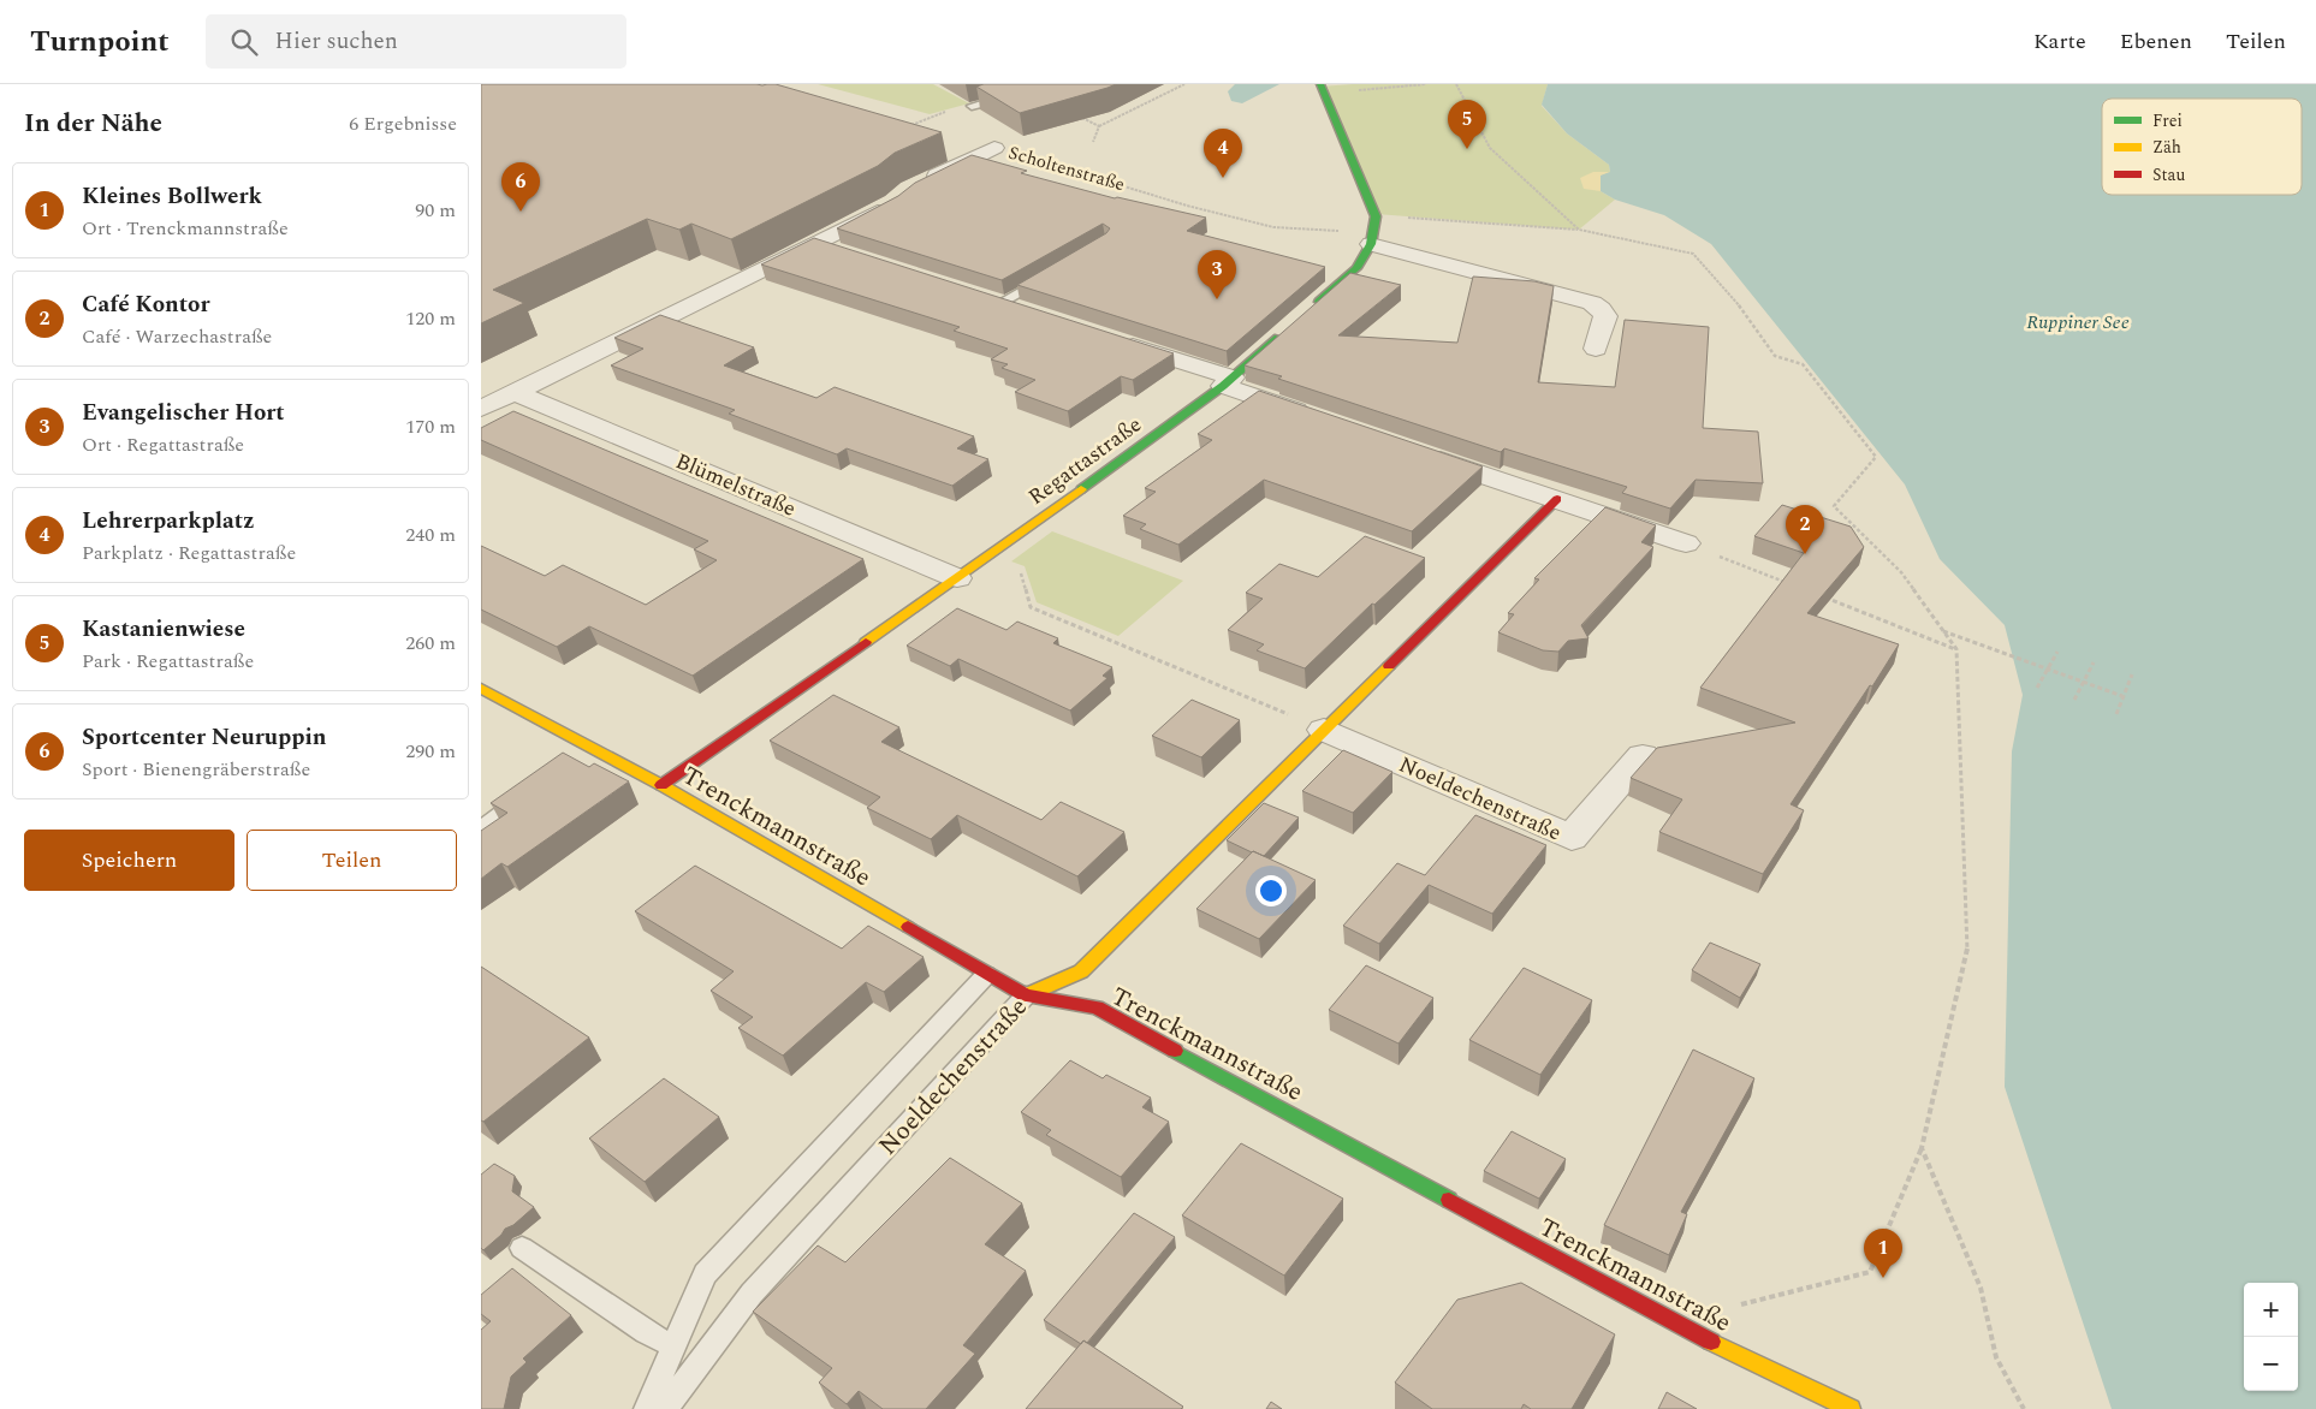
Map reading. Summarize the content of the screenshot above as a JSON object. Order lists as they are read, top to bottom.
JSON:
{
  "streets": {
    "street": [
      "Regattastraße",
      "Blümelstraße",
      "Noeldechenstraße",
      "Trenckmannstraße"
    ],
    "path": ["Scholtenstraße"]
  },
  "crossings": [
    ["Regattastraße", "Blümelstraße"],
    ["Regattastraße", "Trenckmannstraße"],
    ["Noeldechenstraße", "Trenckmannstraße"]
  ],
  "water": ["Ruppiner See"],
  "legend": ["Frei", "Zäh", "Stau"],
  "page": {
    "header": "Turnpoint",
    "search": "Hier suchen",
    "nav": ["Karte", "Ebenen", "Teilen"],
    "heading": ["In der Nähe", "6 Ergebnisse"],
    "pins": [
      "5",
      "4",
      "6",
      "3",
      "2",
      "1"
    ],
    "list": [
      {
        "mark": "1",
        "name": "Kleines Bollwerk",
        "note": "Ort · Trenckmannstraße",
        "value": "90 m"
      },
      {
        "mark": "2",
        "name": "Café Kontor",
        "note": "Café · Warzechastraße",
        "value": "120 m"
      },
      {
        "mark": "3",
        "name": "Evangelischer Hort",
        "note": "Ort · Regattastraße",
        "value": "170 m"
      },
      {
        "mark": "4",
        "name": "Lehrerparkplatz",
        "note": "Parkplatz · Regattastraße",
        "value": "240 m"
      },
      {
        "mark": "5",
        "name": "Kastanienwiese",
        "note": "Park · Regattastraße",
        "value": "260 m"
      },
      {
        "mark": "6",
        "name": "Sportcenter Neuruppin",
        "note": "Sport · Bienengräberstraße",
        "value": "290 m"
      }
    ],
    "buttons": ["Speichern", "Teilen"],
    "map_buttons": ["+", "−"]
  }
}
